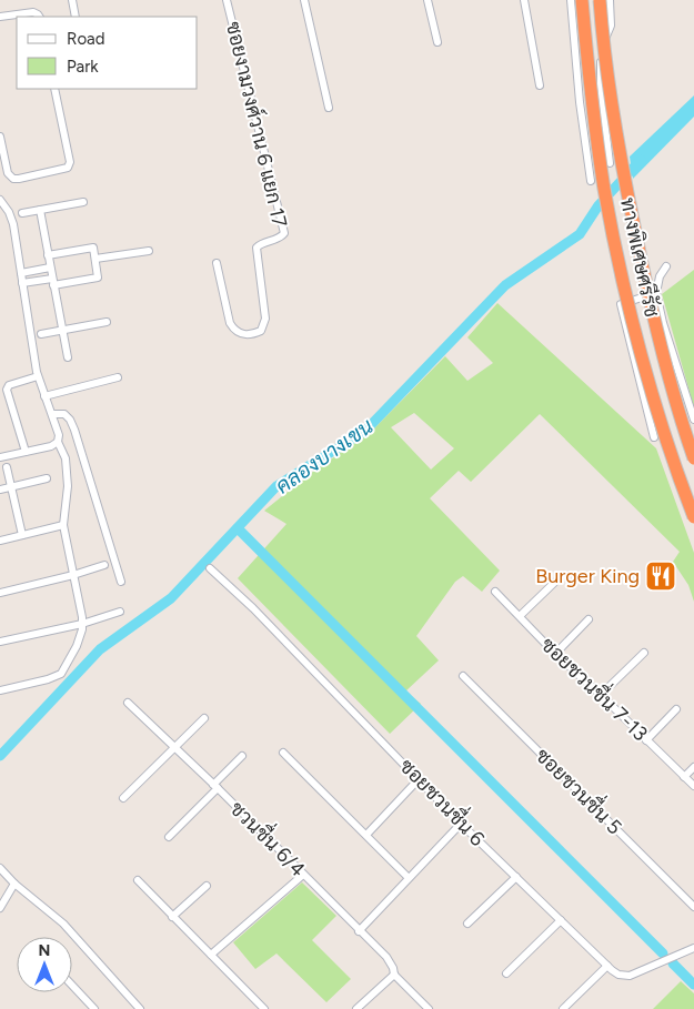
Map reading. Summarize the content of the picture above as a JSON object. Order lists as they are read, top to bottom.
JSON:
{
  "streets": {
    "highway": ["ทางพิเศษศรีรัช"],
    "street": [
      "ซอยงามวงศ์วาน 6 แยก 17",
      "ซอยชวนชื่น 7-13",
      "ซอยชวนชื่น 5",
      "ซอยชวนชื่น 6",
      "ชวนชื่น 6/4"
    ]
  },
  "water": ["คลองบางเขน"],
  "places": {
    "restaurant": ["Burger King"]
  },
  "legend": ["Road", "Park"],
  "north": "top"
}
